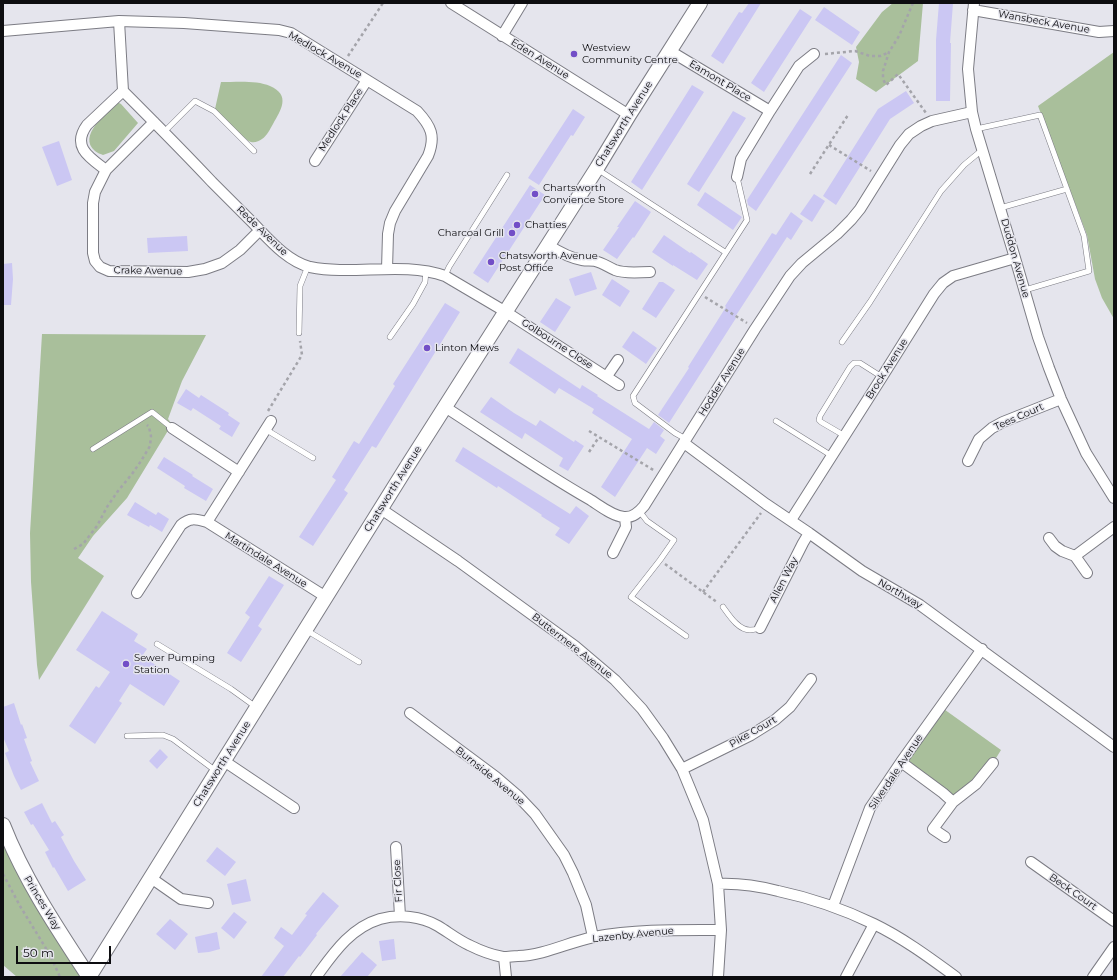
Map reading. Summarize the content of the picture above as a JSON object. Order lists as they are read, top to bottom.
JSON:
{
  "streets": {
    "street": [
      "Wansbeck Avenue",
      "Medlock Avenue",
      "Eden Avenue",
      "Eamont Place",
      "Medlock Place",
      "Chatsworth Avenue",
      "Rede Avenue",
      "Duddon Avenue",
      "Crake Avenue",
      "Golbourne Close",
      "Brock Avenue",
      "Hodder Avenue",
      "Tees Court",
      "Martindale Avenue",
      "Allen Way",
      "Northway",
      "Buttermere Avenue",
      "Pike Court",
      "Silverdale Avenue",
      "Burnside Avenue",
      "Fir Close",
      "Beck Court",
      "Princes Way",
      "Lazenby Avenue"
    ]
  },
  "crossings": [
    ["Wansbeck Avenue", "Duddon Avenue"],
    ["Medlock Avenue", "Medlock Place"],
    ["Medlock Avenue", "Rede Avenue"],
    ["Eden Avenue", "Chatsworth Avenue"],
    ["Eamont Place", "Chatsworth Avenue"],
    ["Chatsworth Avenue", "Rede Avenue"],
    ["Chatsworth Avenue", "Golbourne Close"],
    ["Chatsworth Avenue", "Martindale Avenue"],
    ["Chatsworth Avenue", "Buttermere Avenue"],
    ["Chatsworth Avenue", "Princes Way"],
    ["Rede Avenue", "Crake Avenue"],
    ["Rede Avenue", "Golbourne Close"],
    ["Duddon Avenue", "Brock Avenue"],
    ["Duddon Avenue", "Hodder Avenue"],
    ["Duddon Avenue", "Tees Court"],
    ["Brock Avenue", "Northway"],
    ["Hodder Avenue", "Northway"],
    ["Allen Way", "Northway"],
    ["Northway", "Silverdale Avenue"],
    ["Buttermere Avenue", "Pike Court"],
    ["Buttermere Avenue", "Lazenby Avenue"],
    ["Burnside Avenue", "Lazenby Avenue"],
    ["Fir Close", "Lazenby Avenue"]
  ],
  "places": [
    "Westview Community Centre",
    "Chartsworth Convience Store",
    "Chatties",
    "Charcoal Grill",
    "Chatsworth Avenue Post Office",
    "Linton Mews",
    "Sewer Pumping Station"
  ],
  "scale_bar": "50 m"
}
